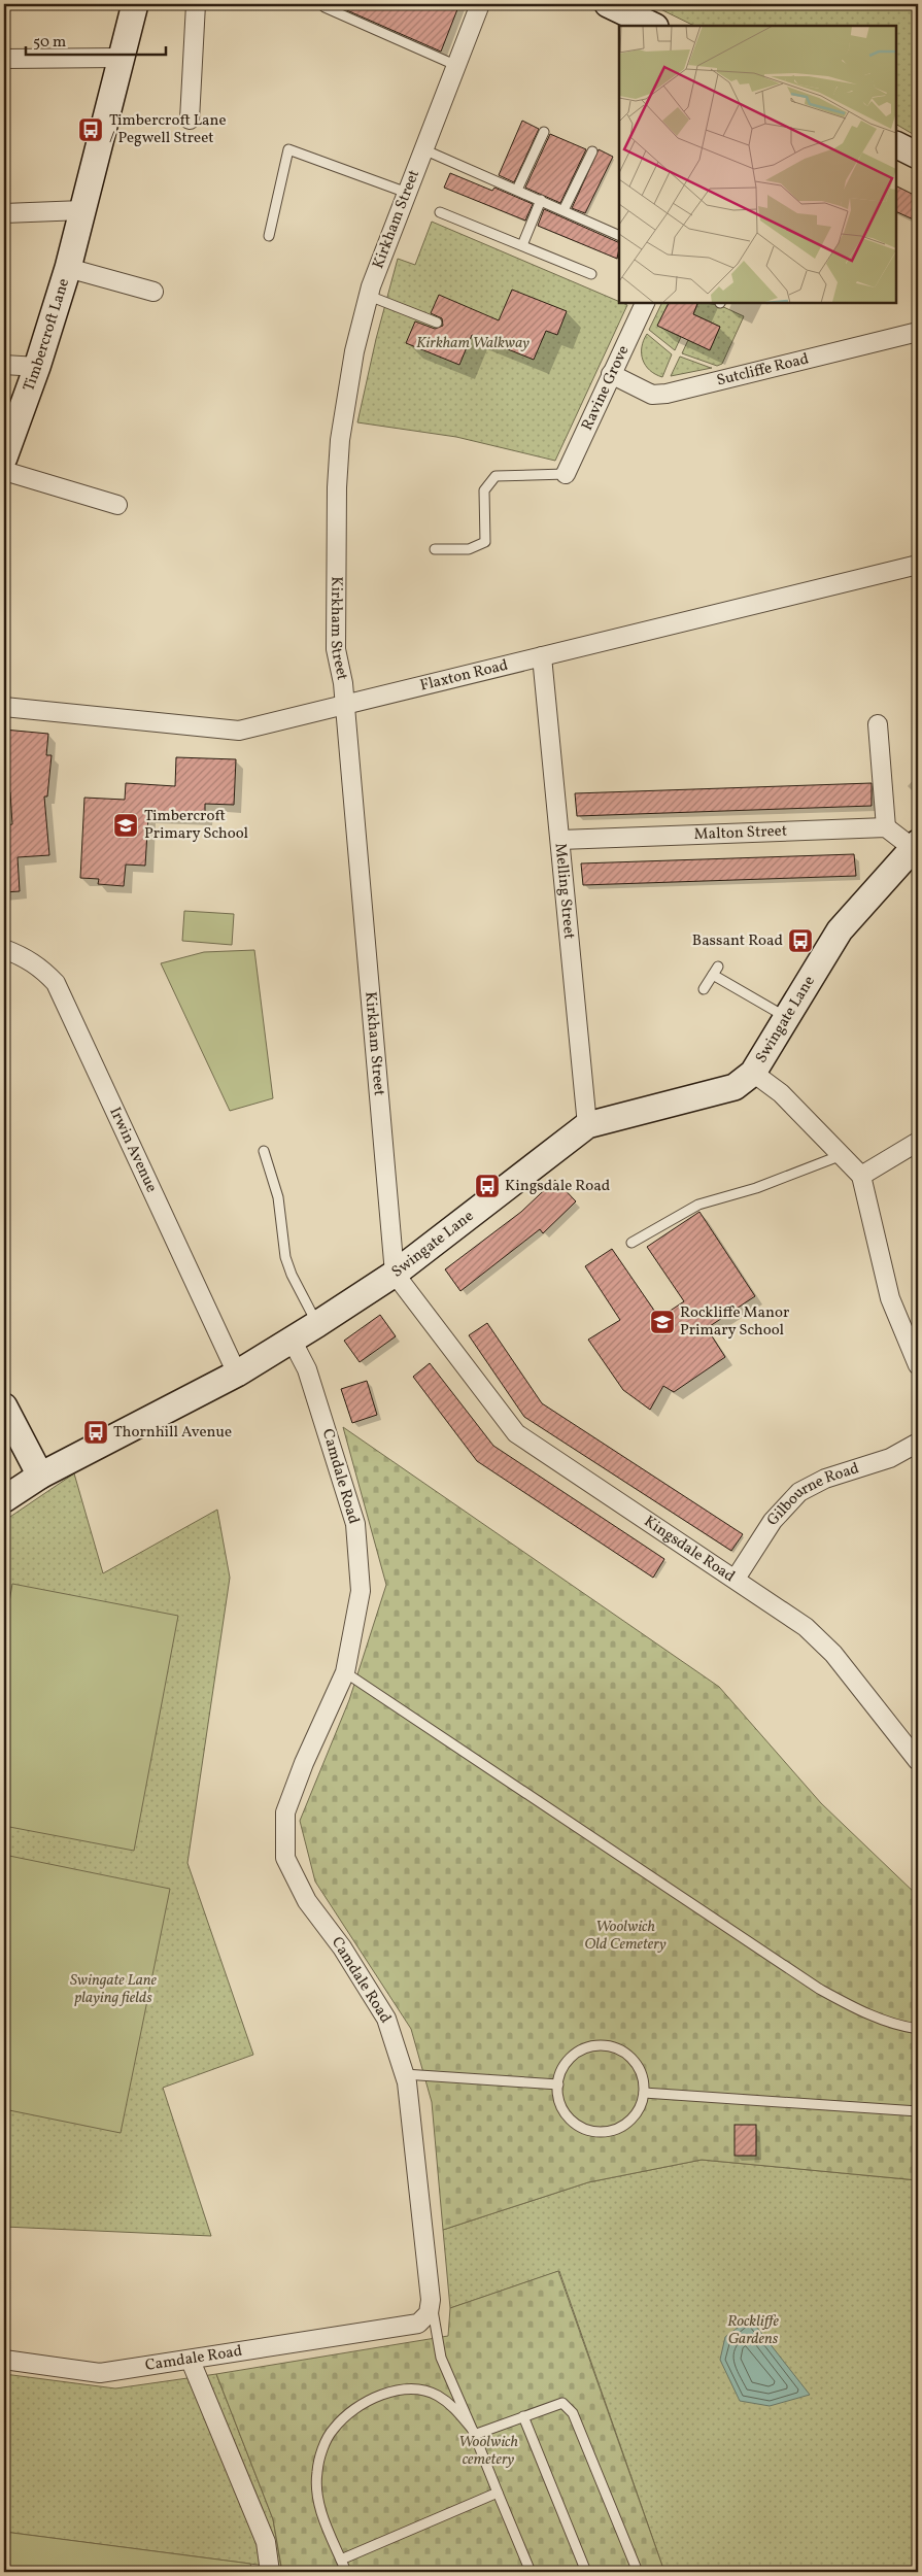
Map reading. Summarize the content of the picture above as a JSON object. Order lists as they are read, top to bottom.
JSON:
{
  "streets": {
    "street": [
      "Kirkham Street",
      "Timbercroft Lane",
      "Sutcliffe Road",
      "Ravine Grove",
      "Flaxton Road",
      "Malton Street",
      "Melling Street",
      "Swingate Lane",
      "Irwin Avenue",
      "Camdale Road",
      "Gilbourne Road",
      "Kingsdale Road"
    ]
  },
  "crossings": [
    ["Kirkham Street", "Flaxton Road"],
    ["Kirkham Street", "Swingate Lane"],
    ["Kirkham Street", "Kingsdale Road"],
    ["Sutcliffe Road", "Ravine Grove"],
    ["Flaxton Road", "Melling Street"],
    ["Malton Street", "Melling Street"],
    ["Melling Street", "Swingate Lane"],
    ["Swingate Lane", "Irwin Avenue"],
    ["Swingate Lane", "Camdale Road"],
    ["Swingate Lane", "Kingsdale Road"],
    ["Gilbourne Road", "Kingsdale Road"]
  ],
  "parks": [
    "Kirkham Walkway",
    "Woolwich Old Cemetery",
    "Swingate Lane playing fields",
    "Rockliffe Gardens",
    "Woolwich cemetery"
  ],
  "places": {
    "bus stop": [
      "Timbercroft Lane / Pegwell Street",
      "Bassant Road",
      "Kingsdale Road",
      "Thornhill Avenue"
    ],
    "school or university": ["Timbercroft Primary School", "Rockliffe Manor Primary School"]
  },
  "scale_bar": "50 m"
}
